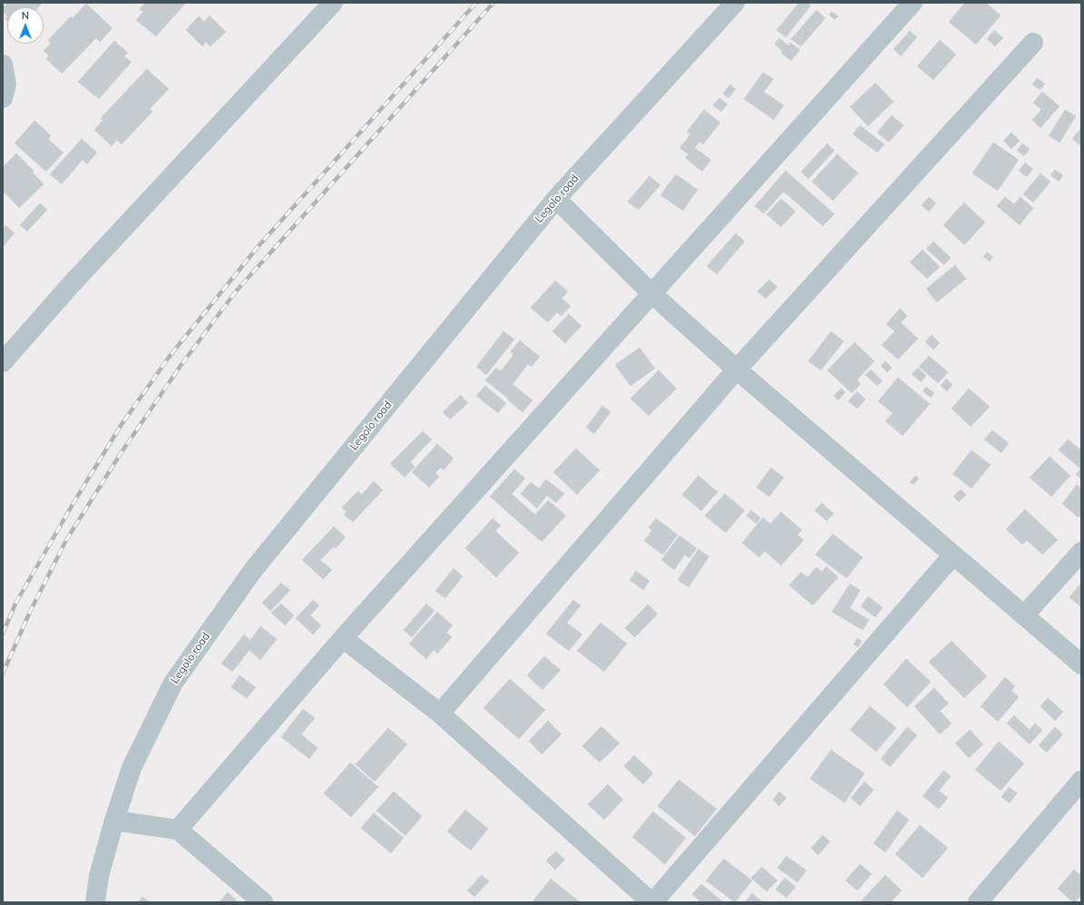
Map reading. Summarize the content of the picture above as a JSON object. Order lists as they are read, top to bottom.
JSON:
{
  "streets": {
    "street": ["Legolo road"]
  },
  "north": "top"
}
